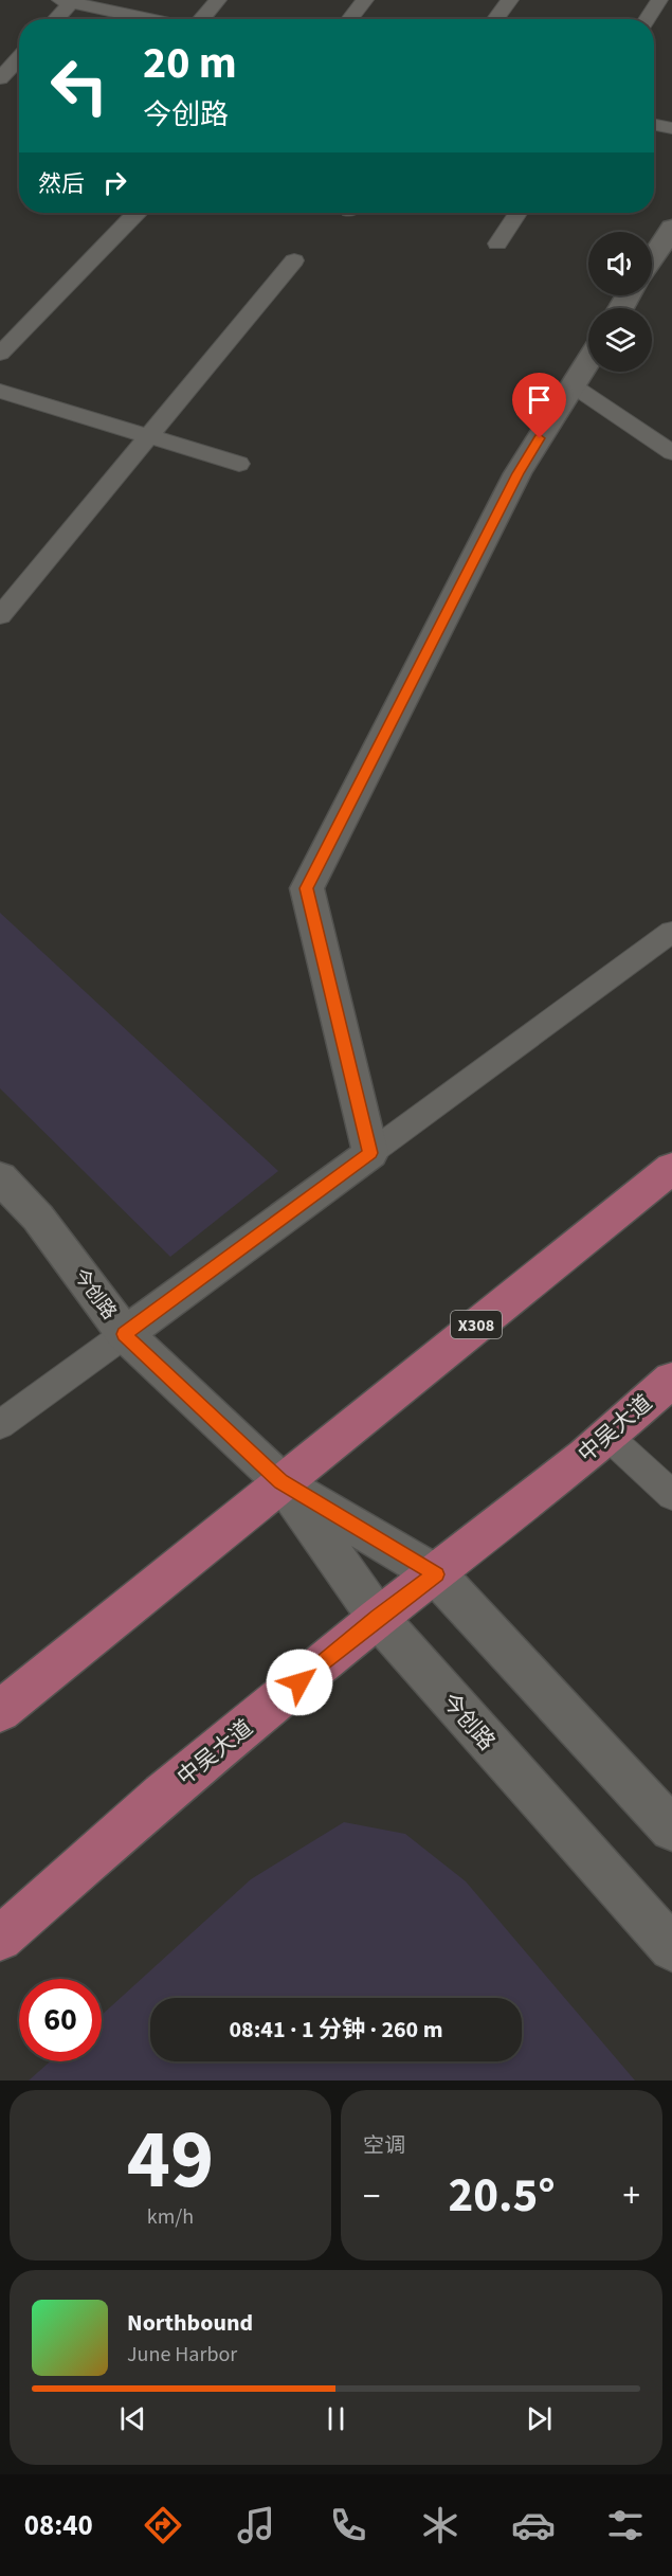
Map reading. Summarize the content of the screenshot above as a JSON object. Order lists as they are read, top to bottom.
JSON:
{
  "streets": {
    "main road": ["X308", "中吴大道"],
    "street": ["今创路"]
  },
  "crossings": [
    ["今创路", "X308"],
    ["今创路", "中吴大道"]
  ],
  "page": {
    "turn": ["20 m", "今创路"],
    "then": "然后",
    "limit": "60",
    "trip": "08:41 · 1 分钟 · 260 m",
    "tile": [
      ["49", "km/h"],
      "空调"
    ],
    "heat": ["−", "20.5°", "+"],
    "song": ["Northbound", "June Harbor"],
    "tabs": "08:40"
  }
}
